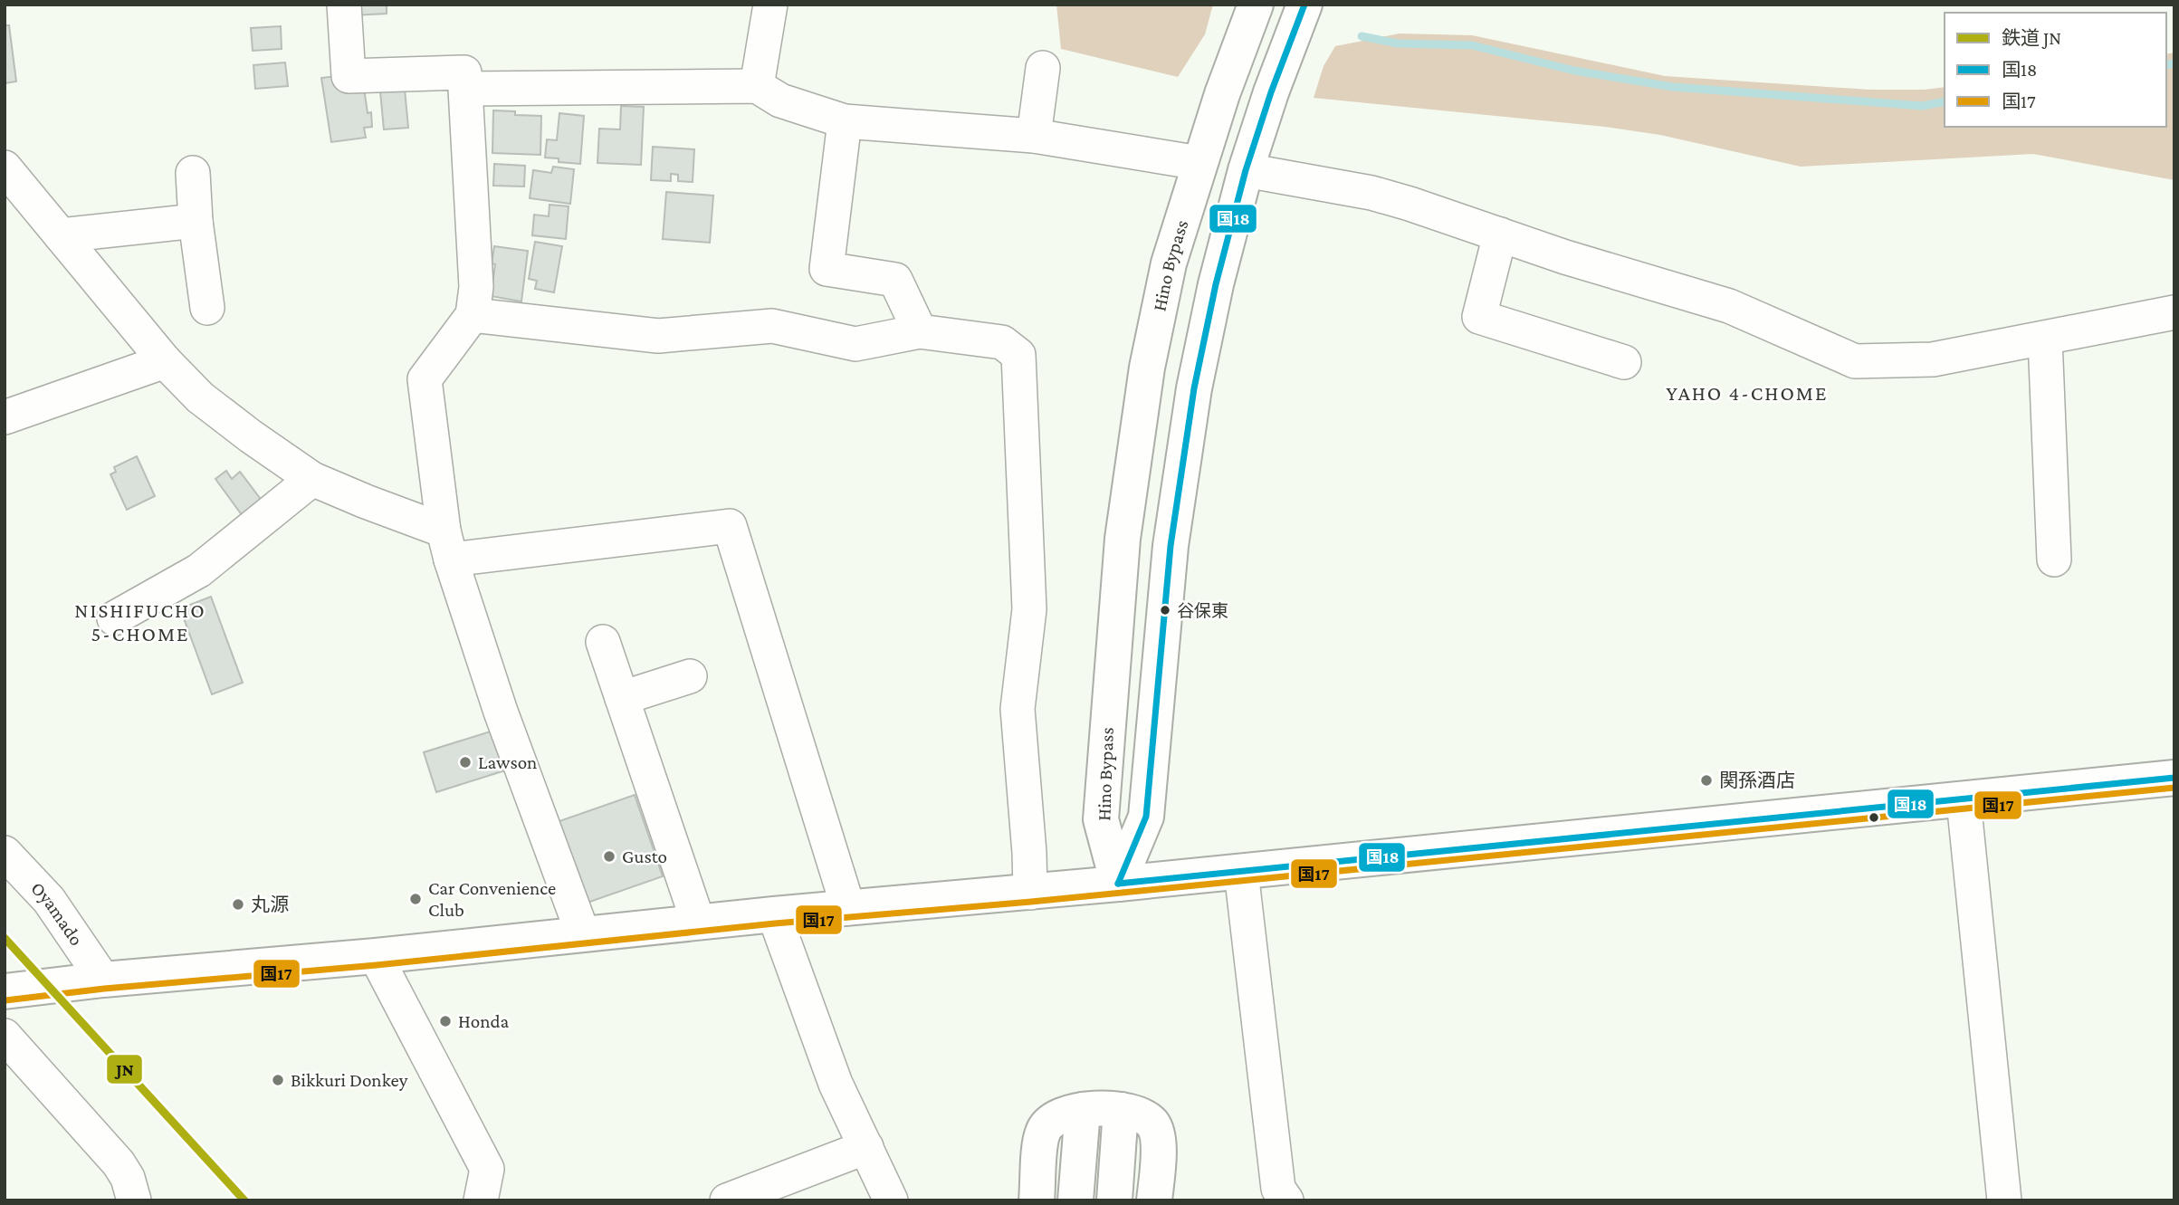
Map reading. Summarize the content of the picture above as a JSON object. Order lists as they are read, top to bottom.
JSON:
{
  "streets": {
    "main road": ["Hino Bypass"],
    "street": ["Oyamado"]
  },
  "districts": ["YAHO 4-CHOME", "NISHIFUCHO 5-CHOME"],
  "places": [
    "谷保東",
    "Lawson",
    "関孫酒店",
    "Gusto",
    "Car Convenience Club",
    "丸源",
    "Honda",
    "Bikkuri Donkey"
  ],
  "lines": ["transit line 国18", "transit line 国17", "rail line JN"],
  "legend": ["鉄道 JN", "国18", "国17"]
}
